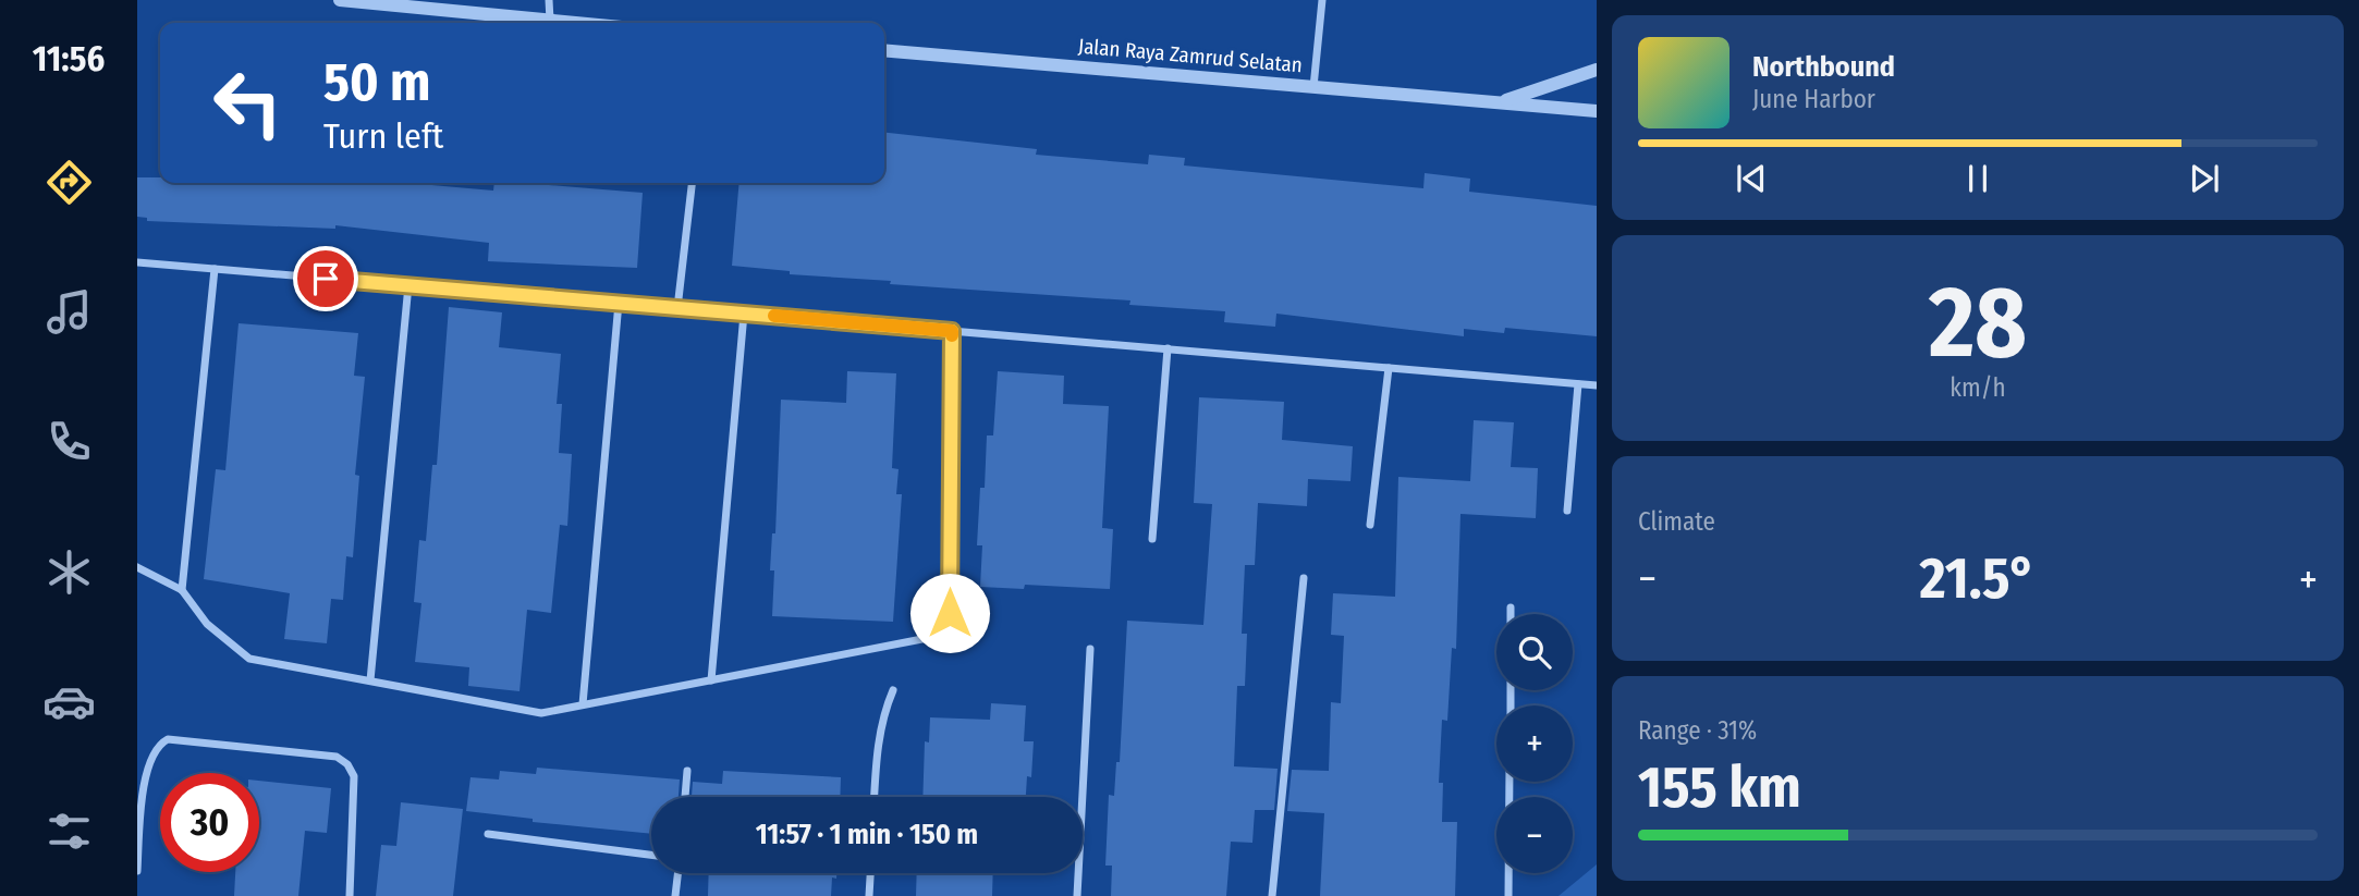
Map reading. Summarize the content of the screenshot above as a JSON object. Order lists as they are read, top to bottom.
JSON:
{
  "streets": {
    "street": ["Jalan Raya Zamrud Selatan"]
  },
  "page": {
    "tabs": "11:56",
    "turn": ["50 m", "Turn left"],
    "song": ["Northbound", "June Harbor"],
    "tile": [
      ["28", "km/h"],
      "Climate",
      ["Range · 31%", "155 km"]
    ],
    "heat": ["−", "21.5°", "+"],
    "map_buttons": ["+", "−"],
    "limit": "30",
    "trip": "11:57 · 1 min · 150 m"
  }
}
